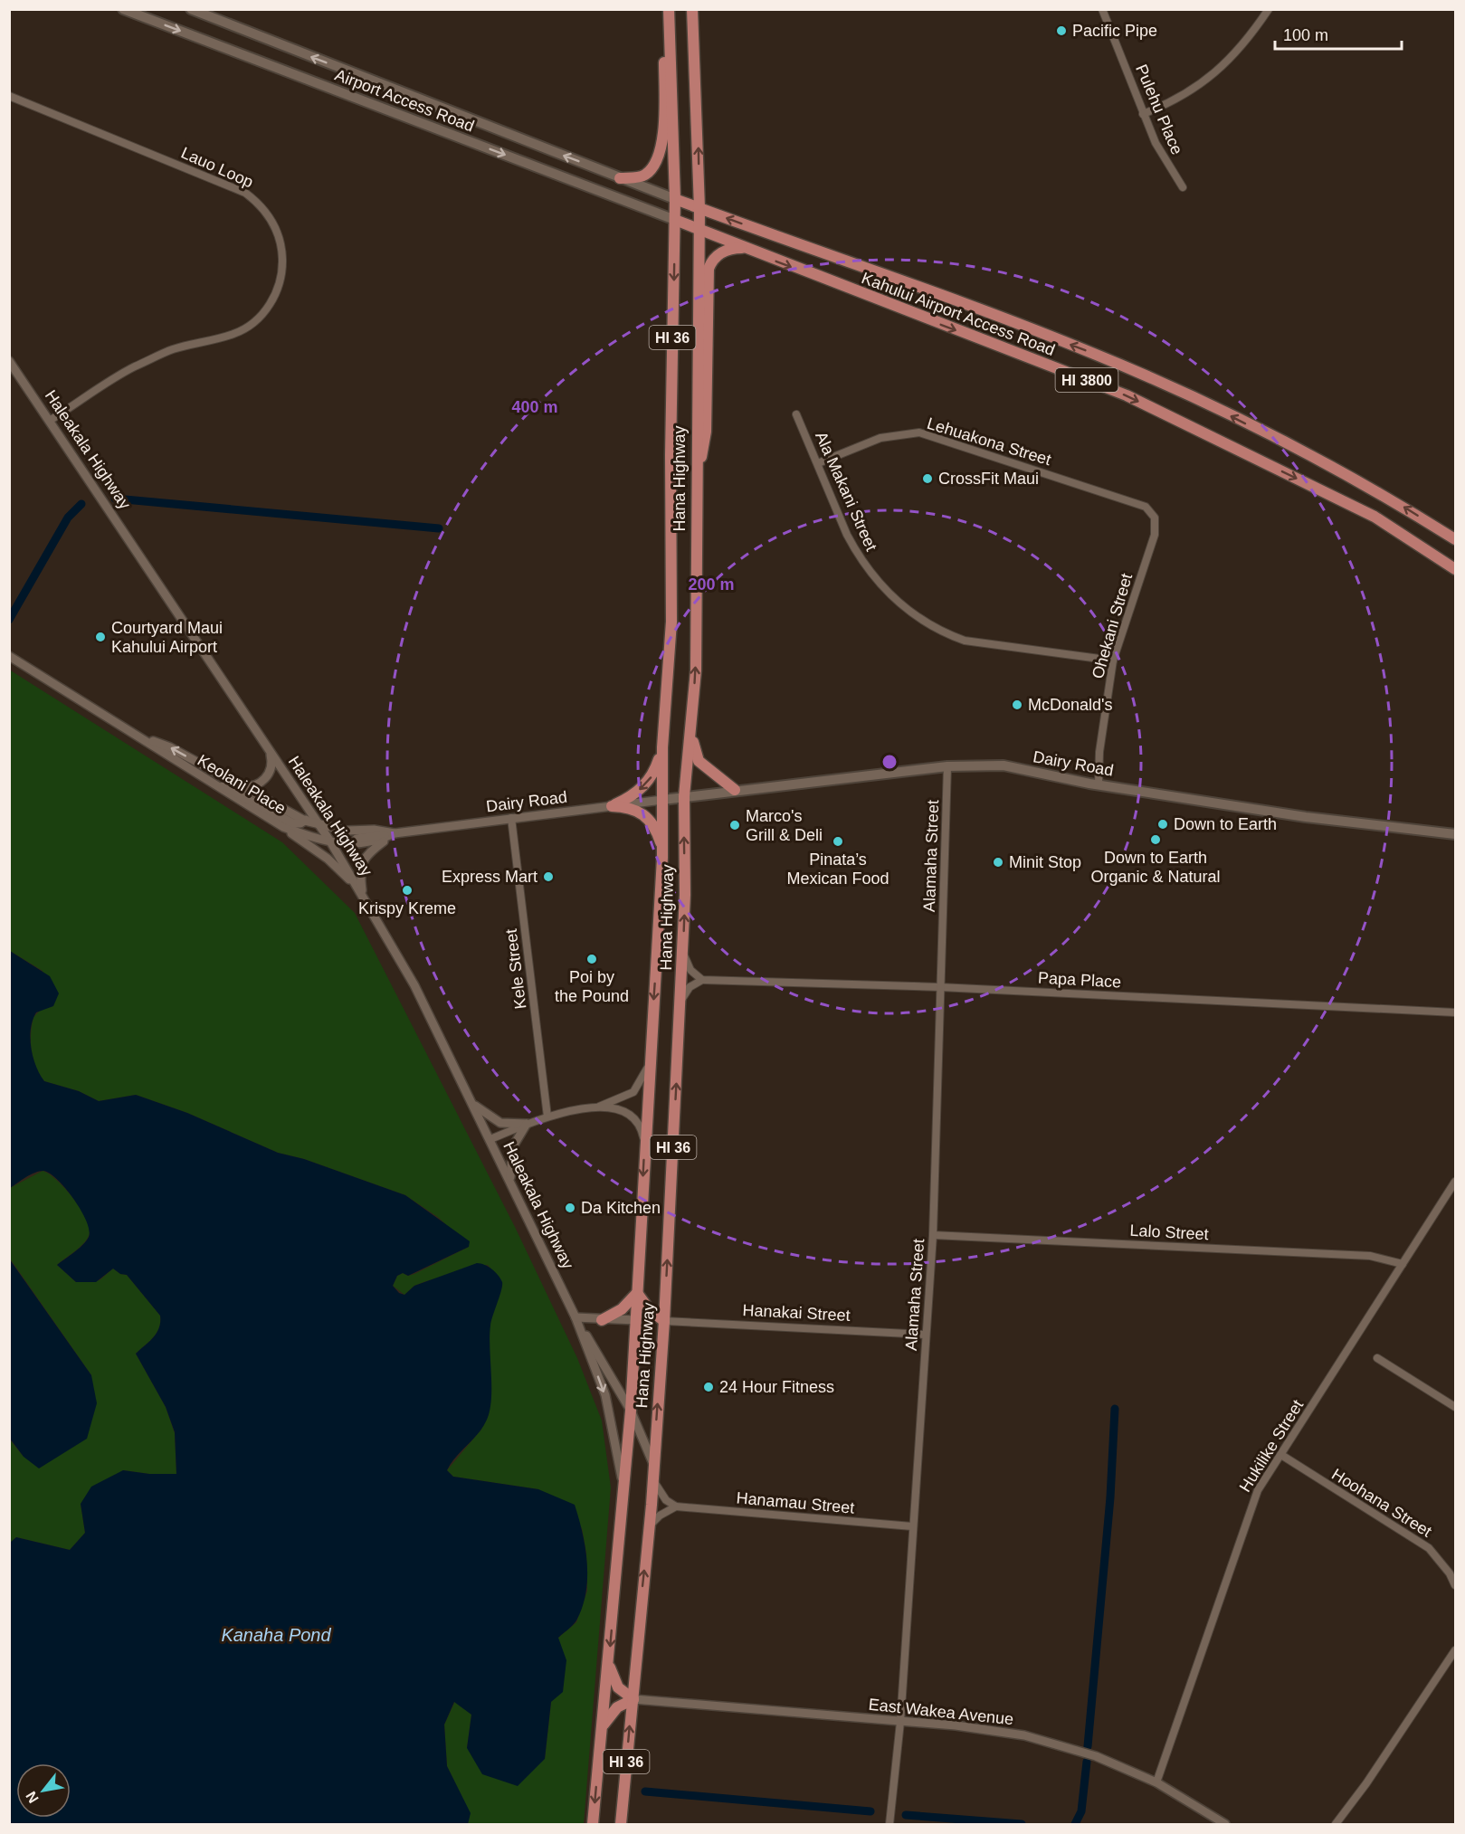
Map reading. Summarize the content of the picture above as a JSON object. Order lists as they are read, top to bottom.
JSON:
{
  "streets": {
    "main road": [
      "Airport Access Road",
      "Kahului Airport Access Road",
      "HI 36",
      "HI 3800",
      "Hana Highway",
      "Dairy Road"
    ],
    "street": [
      "Pulehu Place",
      "Lauo Loop",
      "Lehuakona Street",
      "Haleakala Highway",
      "Ala Makani Street",
      "Ohekani Street",
      "Keolani Place",
      "Alamaha Street",
      "Kele Street",
      "Papa Place",
      "Lalo Street",
      "Hanakai Street",
      "Hukilike Street",
      "Hanamau Street",
      "Hoohana Street",
      "East Wakea Avenue"
    ]
  },
  "crossings": [
    ["Airport Access Road", "Kahului Airport Access Road"],
    ["Airport Access Road", "Hana Highway"],
    ["Lauo Loop", "Haleakala Highway"],
    ["Kahului Airport Access Road", "Hana Highway"],
    ["HI 36", "Hana Highway"],
    ["HI 36", "East Wakea Avenue"],
    ["Lehuakona Street", "Ala Makani Street"],
    ["Lehuakona Street", "Ohekani Street"],
    ["Haleakala Highway", "Hana Highway"],
    ["Haleakala Highway", "Dairy Road"],
    ["Haleakala Highway", "Keolani Place"],
    ["Hana Highway", "Dairy Road"],
    ["Hana Highway", "Hanakai Street"],
    ["Hana Highway", "East Wakea Avenue"],
    ["Ala Makani Street", "Ohekani Street"],
    ["Ohekani Street", "Dairy Road"],
    ["Dairy Road", "Keolani Place"],
    ["Dairy Road", "Alamaha Street"],
    ["Dairy Road", "Kele Street"],
    ["Alamaha Street", "Papa Place"],
    ["Alamaha Street", "Lalo Street"],
    ["Alamaha Street", "Hanakai Street"],
    ["Alamaha Street", "Hanamau Street"],
    ["Alamaha Street", "East Wakea Avenue"],
    ["Lalo Street", "Hukilike Street"],
    ["Hukilike Street", "Hoohana Street"],
    ["Hukilike Street", "East Wakea Avenue"]
  ],
  "water": ["Kanaha Pond"],
  "places": [
    "Pacific Pipe",
    "CrossFit Maui",
    "Courtyard Maui Kahului Airport",
    "McDonald's",
    "Down to Earth",
    "Marco's Grill & Deli",
    "Down to Earth Organic & Natural",
    "Pinata’s Mexican Food",
    "Minit Stop",
    "Express Mart",
    "Krispy Kreme",
    "Poi by the Pound",
    "Da Kitchen",
    "24 Hour Fitness"
  ],
  "scale_bar": "100 m",
  "north": "bottom left",
  "rings": ["400 m", "200 m"]
}
